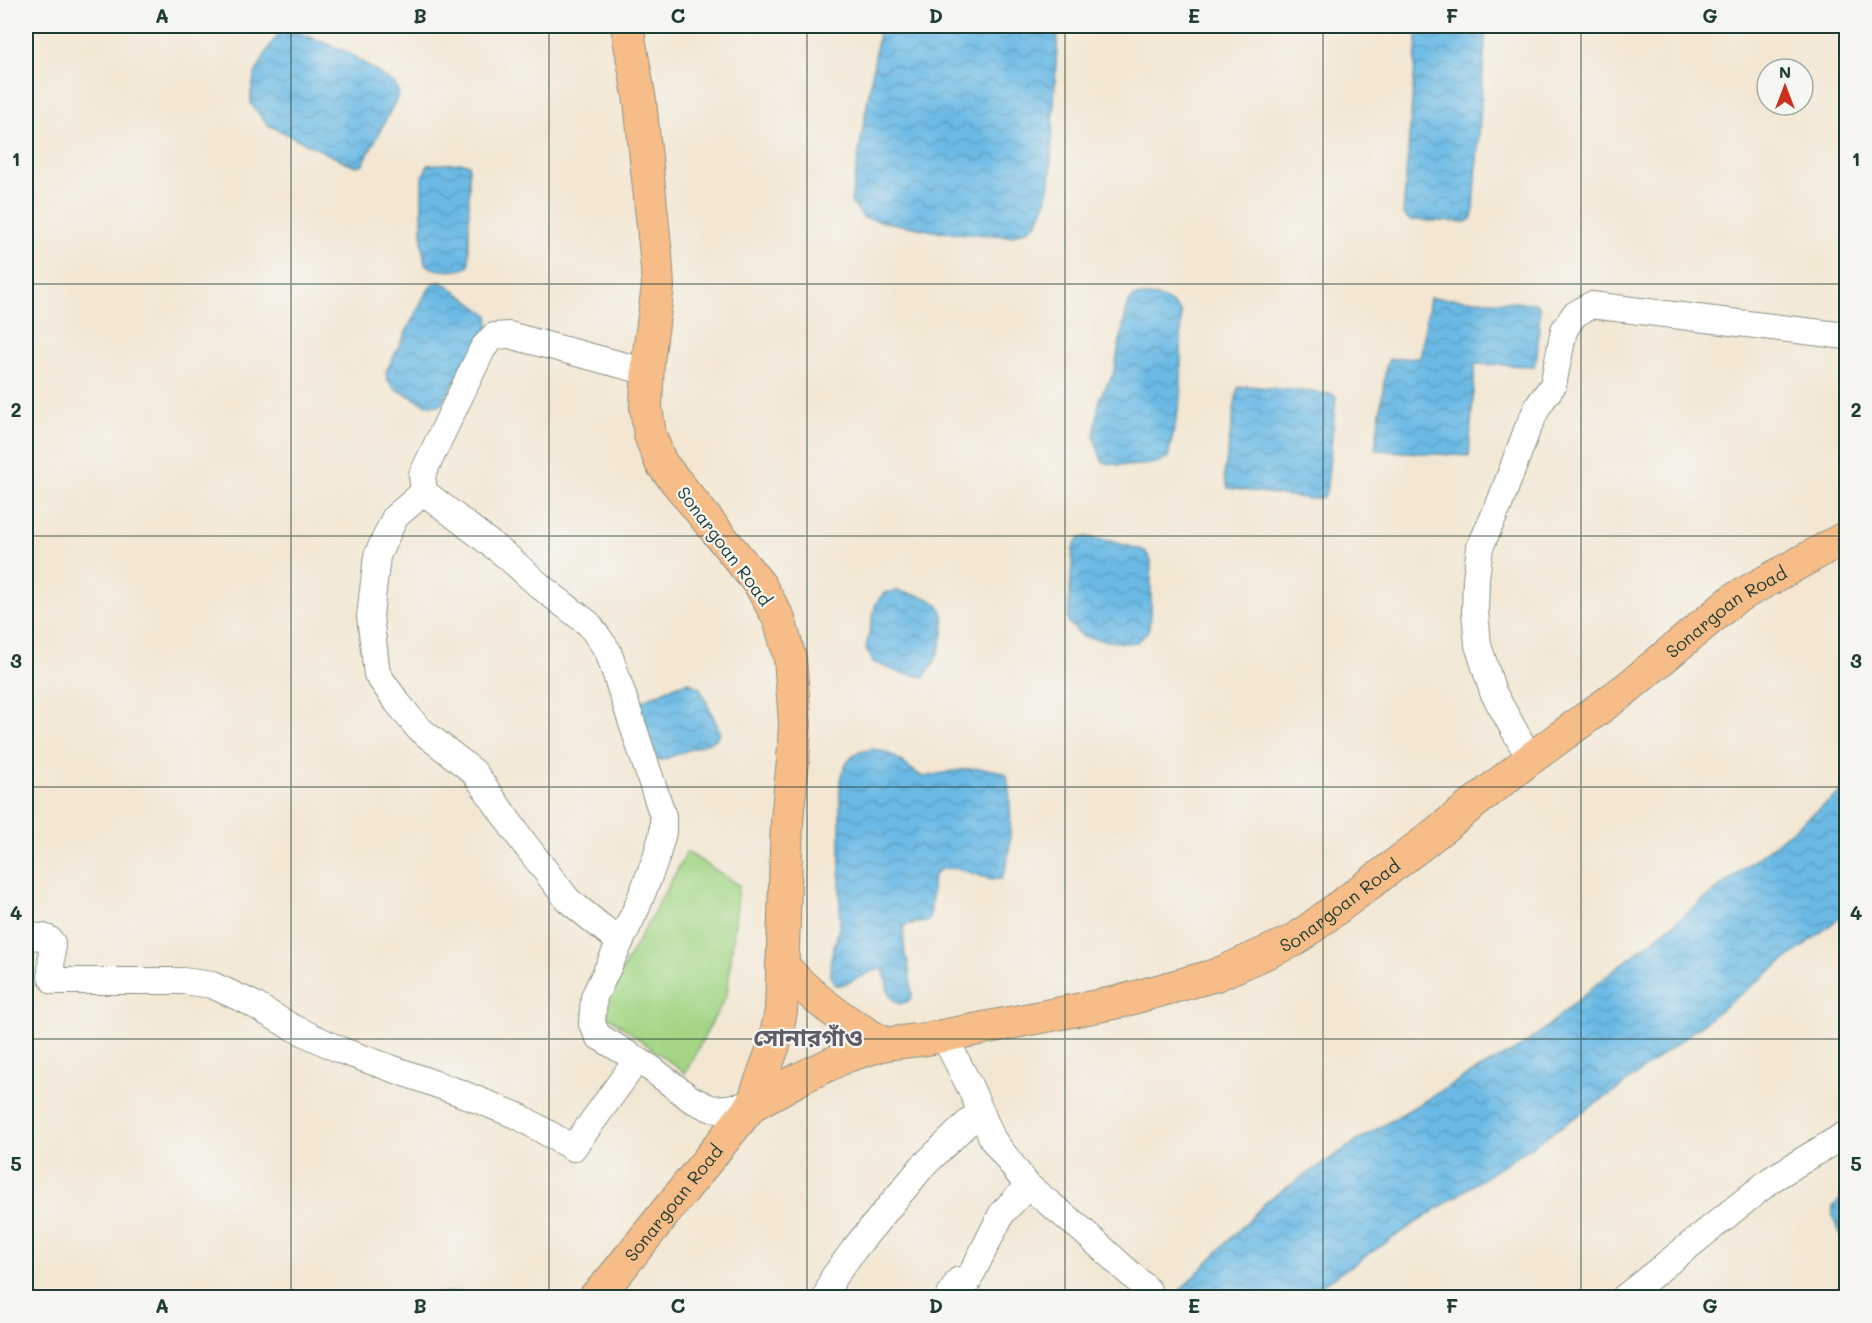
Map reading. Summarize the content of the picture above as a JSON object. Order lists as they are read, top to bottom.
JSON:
{
  "streets": {
    "main road": ["Sonargoan Road"]
  },
  "districts": ["সোনারগাঁও"],
  "north": "top",
  "grid": {
    "columns": [
      "A",
      "B",
      "C",
      "D",
      "E",
      "F",
      "G"
    ],
    "rows": [
      "1",
      "2",
      "3",
      "4",
      "5"
    ]
  }
}
